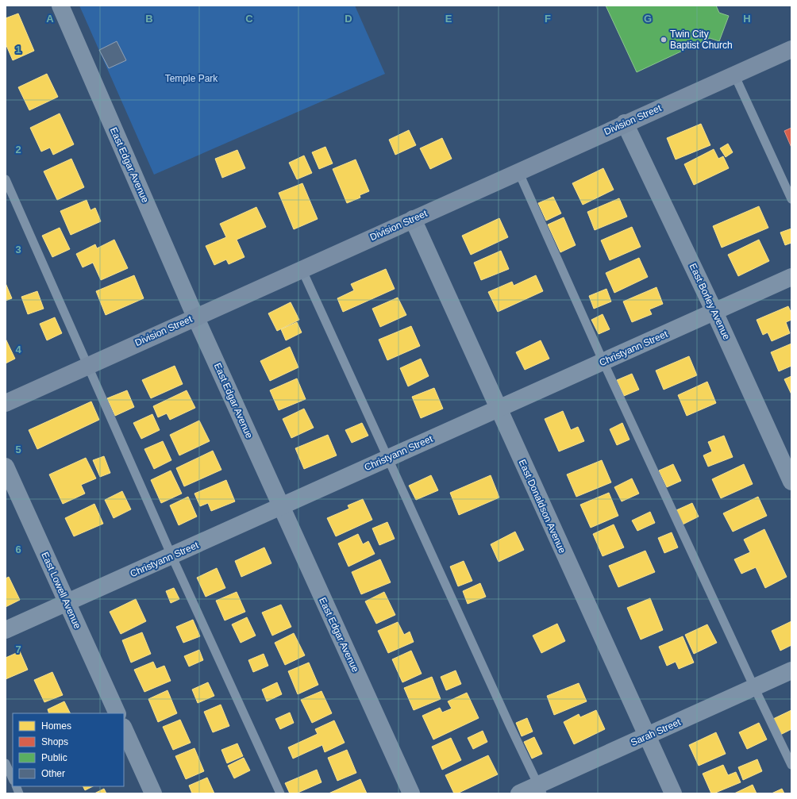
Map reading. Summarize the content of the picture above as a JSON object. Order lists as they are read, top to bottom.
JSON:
{
  "streets": {
    "street": [
      "Division Street",
      "East Edgar Avenue",
      "East Borley Avenue",
      "Christyann Street",
      "East Donaldson Avenue",
      "East Lowell Avenue",
      "Sarah Street"
    ]
  },
  "crossings": [
    ["Division Street", "East Edgar Avenue"],
    ["Division Street", "East Borley Avenue"],
    ["Division Street", "East Donaldson Avenue"],
    ["East Edgar Avenue", "Christyann Street"],
    ["East Borley Avenue", "Christyann Street"],
    ["Christyann Street", "East Donaldson Avenue"],
    ["Christyann Street", "East Lowell Avenue"],
    ["East Donaldson Avenue", "Sarah Street"]
  ],
  "parks": ["Temple Park"],
  "places": ["Twin City Baptist Church"],
  "legend": [
    "Homes",
    "Shops",
    "Public",
    "Other"
  ],
  "grid": {
    "columns": [
      "A",
      "B",
      "C",
      "D",
      "E",
      "F",
      "G",
      "H"
    ],
    "rows": [
      "1",
      "2",
      "3",
      "4",
      "5",
      "6",
      "7"
    ]
  }
}
